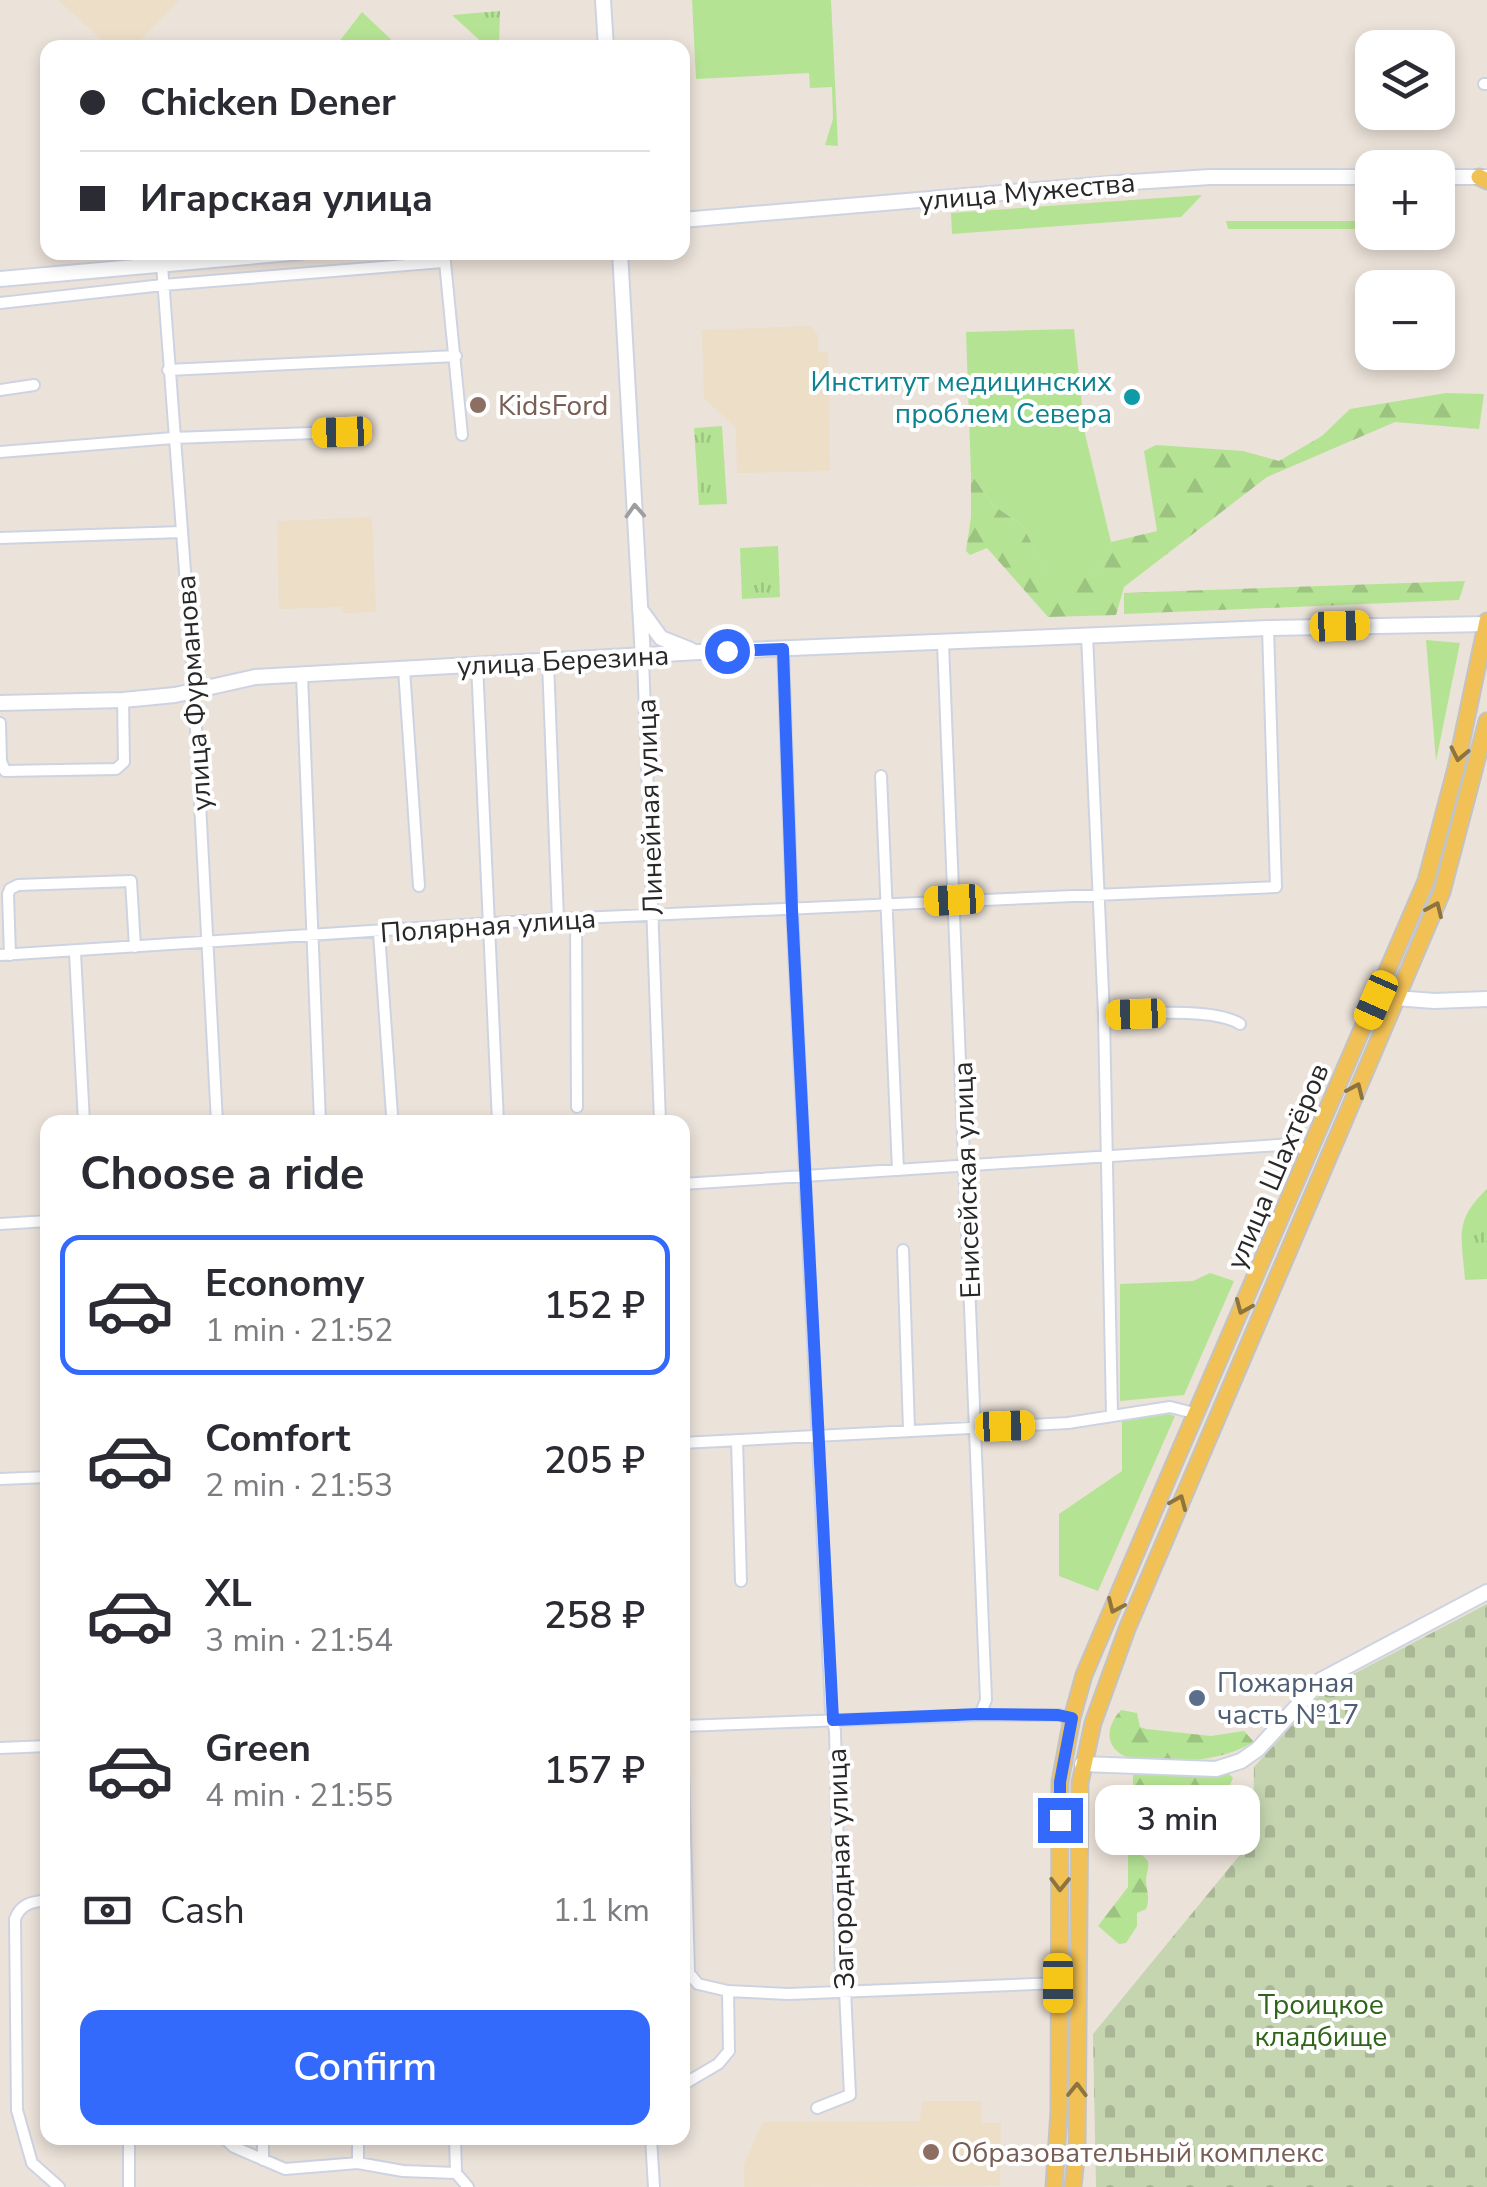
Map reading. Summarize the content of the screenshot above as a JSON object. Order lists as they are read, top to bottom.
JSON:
{
  "streets": {
    "main road": ["улица Шахтёров"],
    "street": [
      "улица Мужества",
      "улица Березина",
      "улица Фурманова",
      "Линейная улица",
      "Полярная улица",
      "Енисейская улица",
      "Загородная улица"
    ]
  },
  "crossings": [
    ["улица Березина", "улица Фурманова"],
    ["улица Березина", "Линейная улица"],
    ["улица Березина", "Полярная улица"],
    ["улица Березина", "улица Шахтёров"],
    ["улица Березина", "Енисейская улица"],
    ["улица Березина", "Загородная улица"],
    ["улица Фурманова", "Полярная улица"],
    ["Линейная улица", "Полярная улица"],
    ["Полярная улица", "Енисейская улица"],
    ["Полярная улица", "Загородная улица"]
  ],
  "one_way": ["Линейная улица"],
  "parks": ["Троицкое кладбище"],
  "places": [
    "Институт медицинских проблем Севера",
    "KidsFord",
    "Пожарная часть №17",
    "Образовательный комплекс"
  ],
  "page": {
    "map_buttons": ["+", "−"],
    "banner": ["Chicken Dener", "Игарская улица"],
    "heading": "Choose a ride",
    "list": [
      {
        "name": "Economy",
        "note": "1 min · 21:52",
        "value": "152 ₽"
      },
      {
        "name": "Comfort",
        "note": "2 min · 21:53",
        "value": "205 ₽"
      },
      {
        "name": "XL",
        "note": "3 min · 21:54",
        "value": "258 ₽"
      },
      {
        "name": "Green",
        "note": "4 min · 21:55",
        "value": "157 ₽"
      }
    ],
    "bubble": "3 min",
    "pay": ["Cash", "1.1 km"],
    "buttons": "Confirm"
  }
}
